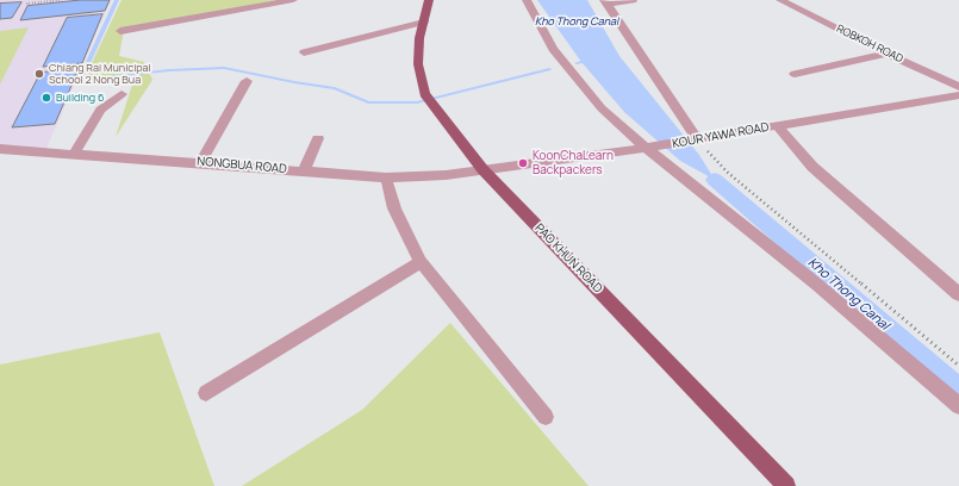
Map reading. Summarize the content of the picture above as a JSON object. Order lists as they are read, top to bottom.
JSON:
{
  "streets": {
    "main road": ["PAO KHUN ROAD"],
    "street": ["ROBKOH ROAD", "KOUR YAWA ROAD", "NONGBUA ROAD"]
  },
  "crossings": [
    ["KOUR YAWA ROAD", "NONGBUA ROAD"],
    ["KOUR YAWA ROAD", "PAO KHUN ROAD"],
    ["NONGBUA ROAD", "PAO KHUN ROAD"]
  ],
  "water": ["Kho Thong Canal"],
  "places": ["Chiang Rai Municipal School 2 Nong Bua", "Building 6", "KoonChaLearn Backpackers"]
}
